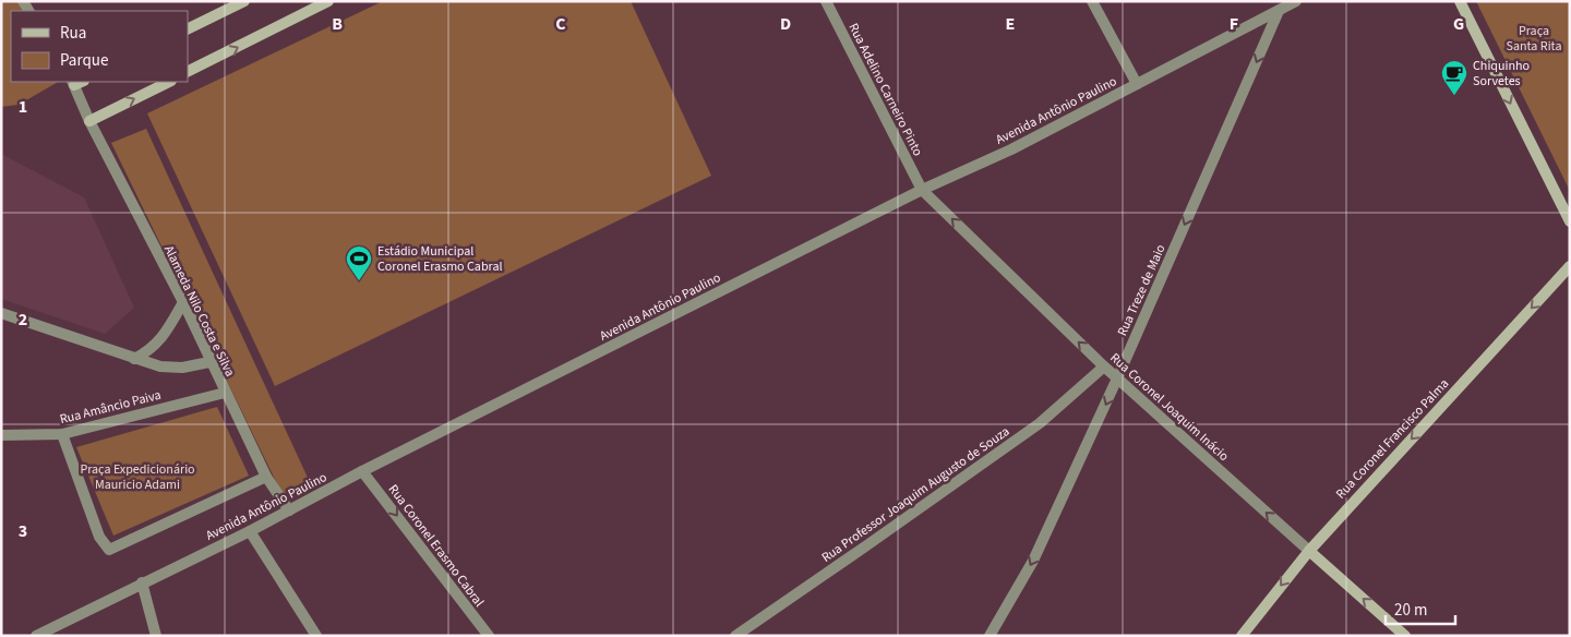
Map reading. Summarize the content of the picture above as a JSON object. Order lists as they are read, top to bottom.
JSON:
{
  "streets": {
    "main road": ["Rua Coronel Joaquim Inácio", "Rua Coronel Francisco Palma"],
    "street": [
      "Rua Adelino Carneiro Pinto",
      "Avenida Antônio Paulino",
      "Rua Treze de Maio",
      "Alameda Nilo Costa e Silva",
      "Rua Amâncio Paiva",
      "Rua Professor Joaquim Augusto de Souza",
      "Rua Coronel Erasmo Cabral"
    ]
  },
  "crossings": [
    ["Rua Adelino Carneiro Pinto", "Avenida Antônio Paulino"],
    ["Rua Adelino Carneiro Pinto", "Rua Coronel Joaquim Inácio"],
    ["Avenida Antônio Paulino", "Rua Treze de Maio"],
    ["Avenida Antônio Paulino", "Alameda Nilo Costa e Silva"],
    ["Avenida Antônio Paulino", "Rua Coronel Joaquim Inácio"],
    ["Avenida Antônio Paulino", "Rua Coronel Erasmo Cabral"],
    ["Rua Treze de Maio", "Rua Coronel Joaquim Inácio"],
    ["Alameda Nilo Costa e Silva", "Rua Amâncio Paiva"],
    ["Rua Coronel Joaquim Inácio", "Rua Coronel Francisco Palma"],
    ["Rua Coronel Joaquim Inácio", "Rua Professor Joaquim Augusto de Souza"]
  ],
  "one_way": [
    "Rua Treze de Maio",
    "Rua Coronel Joaquim Inácio",
    "Rua Coronel Francisco Palma",
    "Rua Coronel Erasmo Cabral"
  ],
  "parks": ["Praça Santa Rita", "Praça Expedicionário Mauricio Adami"],
  "places": {
    "cafe": ["Chiquinho Sorvetes"],
    "sports": ["Estádio Municipal Coronel Erasmo Cabral"]
  },
  "legend": ["Rua", "Parque"],
  "scale_bar": "20 m",
  "grid": {
    "columns": [
      "B",
      "C",
      "D",
      "E",
      "F",
      "G"
    ],
    "rows": ["1", "2", "3"]
  }
}
